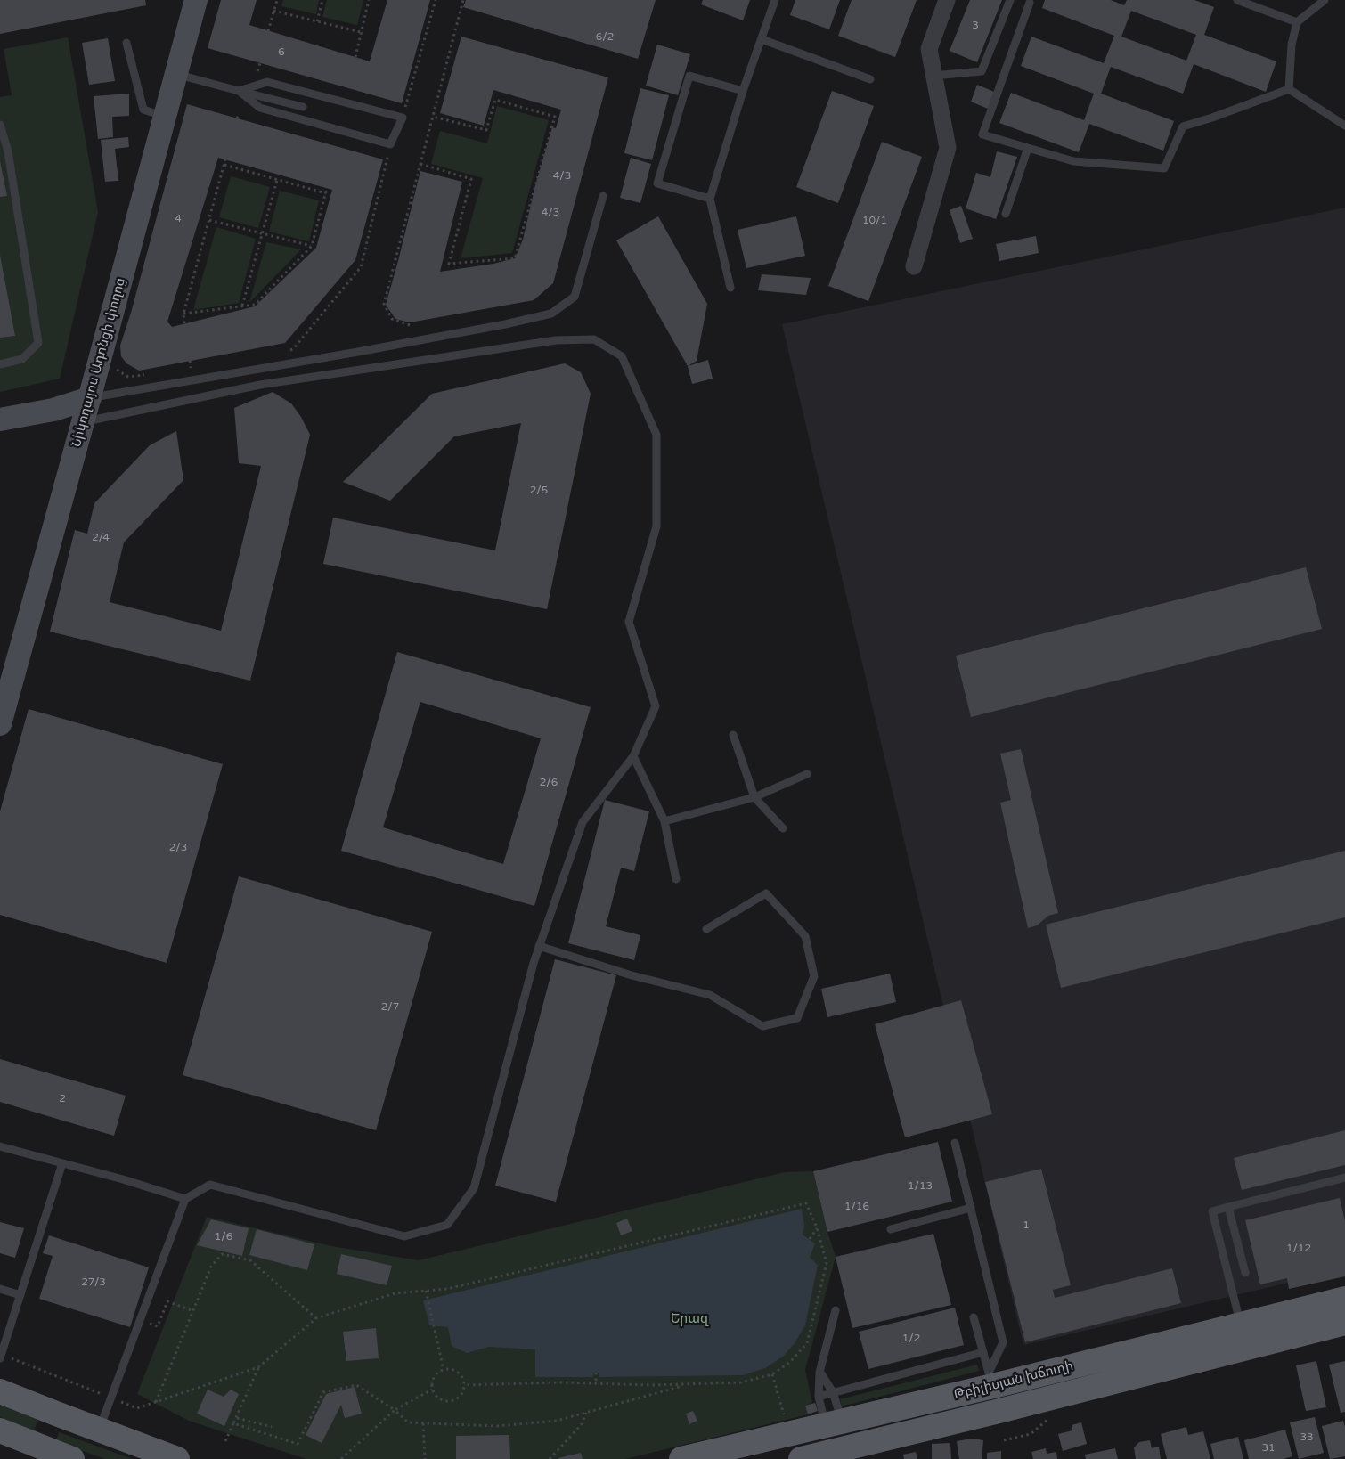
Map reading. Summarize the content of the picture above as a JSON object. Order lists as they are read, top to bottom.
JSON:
{
  "streets": {
    "main road": ["Թբիլիսյան խճուղի"],
    "street": ["Նիկողայոս Ադոնցի փողոց"]
  },
  "parks": ["Երազ"],
  "house_numbers": [
    "3",
    "6/2",
    "6",
    "4/3",
    "4/3",
    "4",
    "10/1",
    "2/5",
    "2/4",
    "2/6",
    "2/3",
    "2/7",
    "2",
    "1/13",
    "1/16",
    "1",
    "1/6",
    "1/12",
    "27/3",
    "1/2",
    "33",
    "31"
  ]
}
